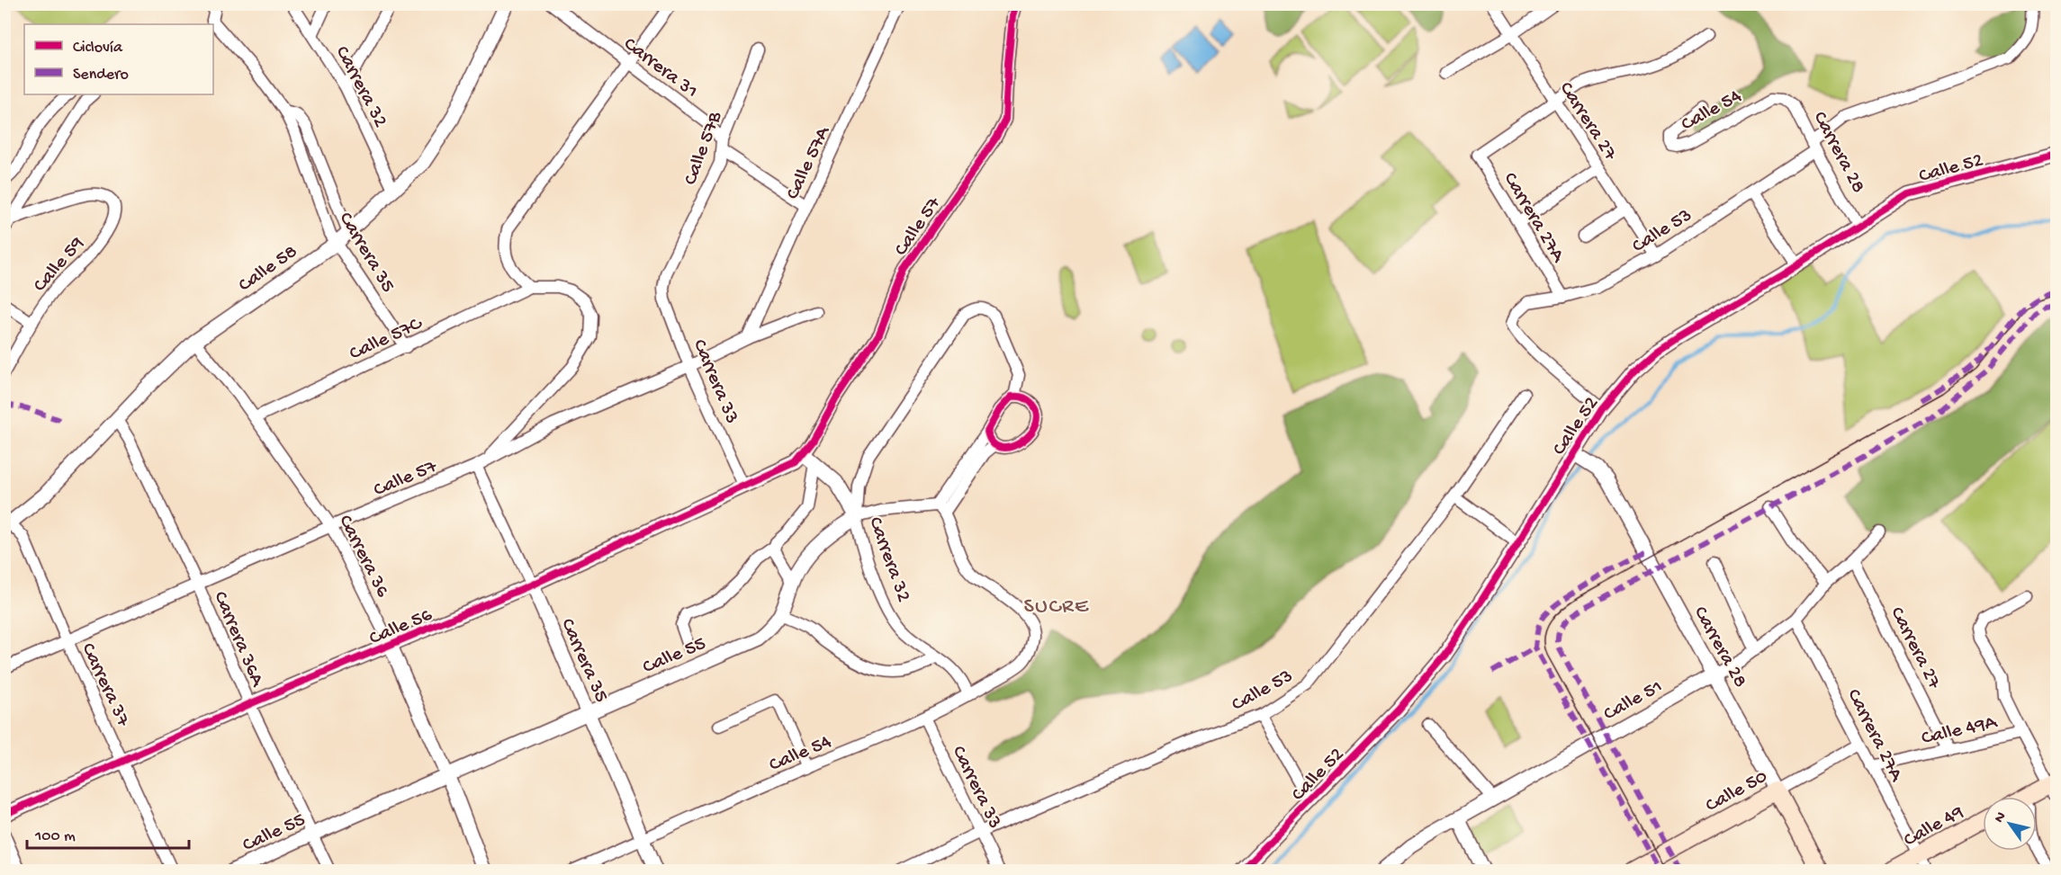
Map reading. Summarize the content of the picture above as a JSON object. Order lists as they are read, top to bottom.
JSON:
{
  "streets": {
    "main road": ["Carrera 28", "Calle 50", "Calle 49"],
    "street": [
      "Carrera 31",
      "Carrera 32",
      "Calle 54",
      "Carrera 27",
      "Calle 57B",
      "Calle 57A",
      "Calle 52",
      "Carrera 27A",
      "Calle 57",
      "Calle 53",
      "Carrera 35",
      "Calle 59",
      "Calle 58",
      "Calle 57C",
      "Carrera 33",
      "Carrera 36",
      "Calle 56",
      "Carrera 36A",
      "Calle 55",
      "Carrera 37",
      "Calle 51",
      "Calle 49A"
    ]
  },
  "crossings": [
    ["Carrera 31", "Calle 57B"],
    ["Carrera 31", "Calle 57A"],
    ["Carrera 32", "Calle 54"],
    ["Carrera 32", "Calle 57"],
    ["Carrera 32", "Calle 58"],
    ["Carrera 32", "Calle 56"],
    ["Carrera 32", "Calle 55"],
    ["Calle 54", "Carrera 28"],
    ["Calle 54", "Carrera 35"],
    ["Calle 54", "Carrera 33"],
    ["Carrera 27", "Carrera 27A"],
    ["Carrera 27", "Calle 53"],
    ["Carrera 27", "Calle 51"],
    ["Carrera 27", "Calle 49A"],
    ["Calle 57B", "Carrera 33"],
    ["Carrera 28", "Calle 52"],
    ["Carrera 28", "Calle 53"],
    ["Carrera 28", "Calle 51"],
    ["Carrera 28", "Calle 50"],
    ["Calle 57A", "Calle 57"],
    ["Calle 52", "Calle 53"],
    ["Carrera 27A", "Calle 53"],
    ["Carrera 27A", "Calle 51"],
    ["Carrera 27A", "Calle 49A"],
    ["Carrera 27A", "Calle 50"],
    ["Carrera 27A", "Calle 49"],
    ["Calle 57", "Carrera 35"],
    ["Calle 57", "Carrera 33"],
    ["Calle 57", "Carrera 36"],
    ["Calle 57", "Calle 56"],
    ["Calle 57", "Carrera 36A"],
    ["Calle 57", "Carrera 37"],
    ["Calle 53", "Carrera 33"],
    ["Carrera 35", "Calle 58"],
    ["Carrera 35", "Calle 57C"],
    ["Carrera 35", "Calle 56"],
    ["Carrera 35", "Calle 55"],
    ["Calle 58", "Carrera 36"],
    ["Calle 58", "Carrera 36A"],
    ["Calle 58", "Carrera 37"],
    ["Calle 57C", "Carrera 36"],
    ["Carrera 33", "Calle 56"],
    ["Carrera 36", "Calle 56"],
    ["Carrera 36", "Calle 55"],
    ["Calle 56", "Carrera 36A"],
    ["Calle 56", "Carrera 37"],
    ["Carrera 36A", "Calle 55"]
  ],
  "districts": ["SUCRE"],
  "legend": ["Ciclovía", "Sendero"],
  "scale_bar": "100 m",
  "north": "top left"
}
